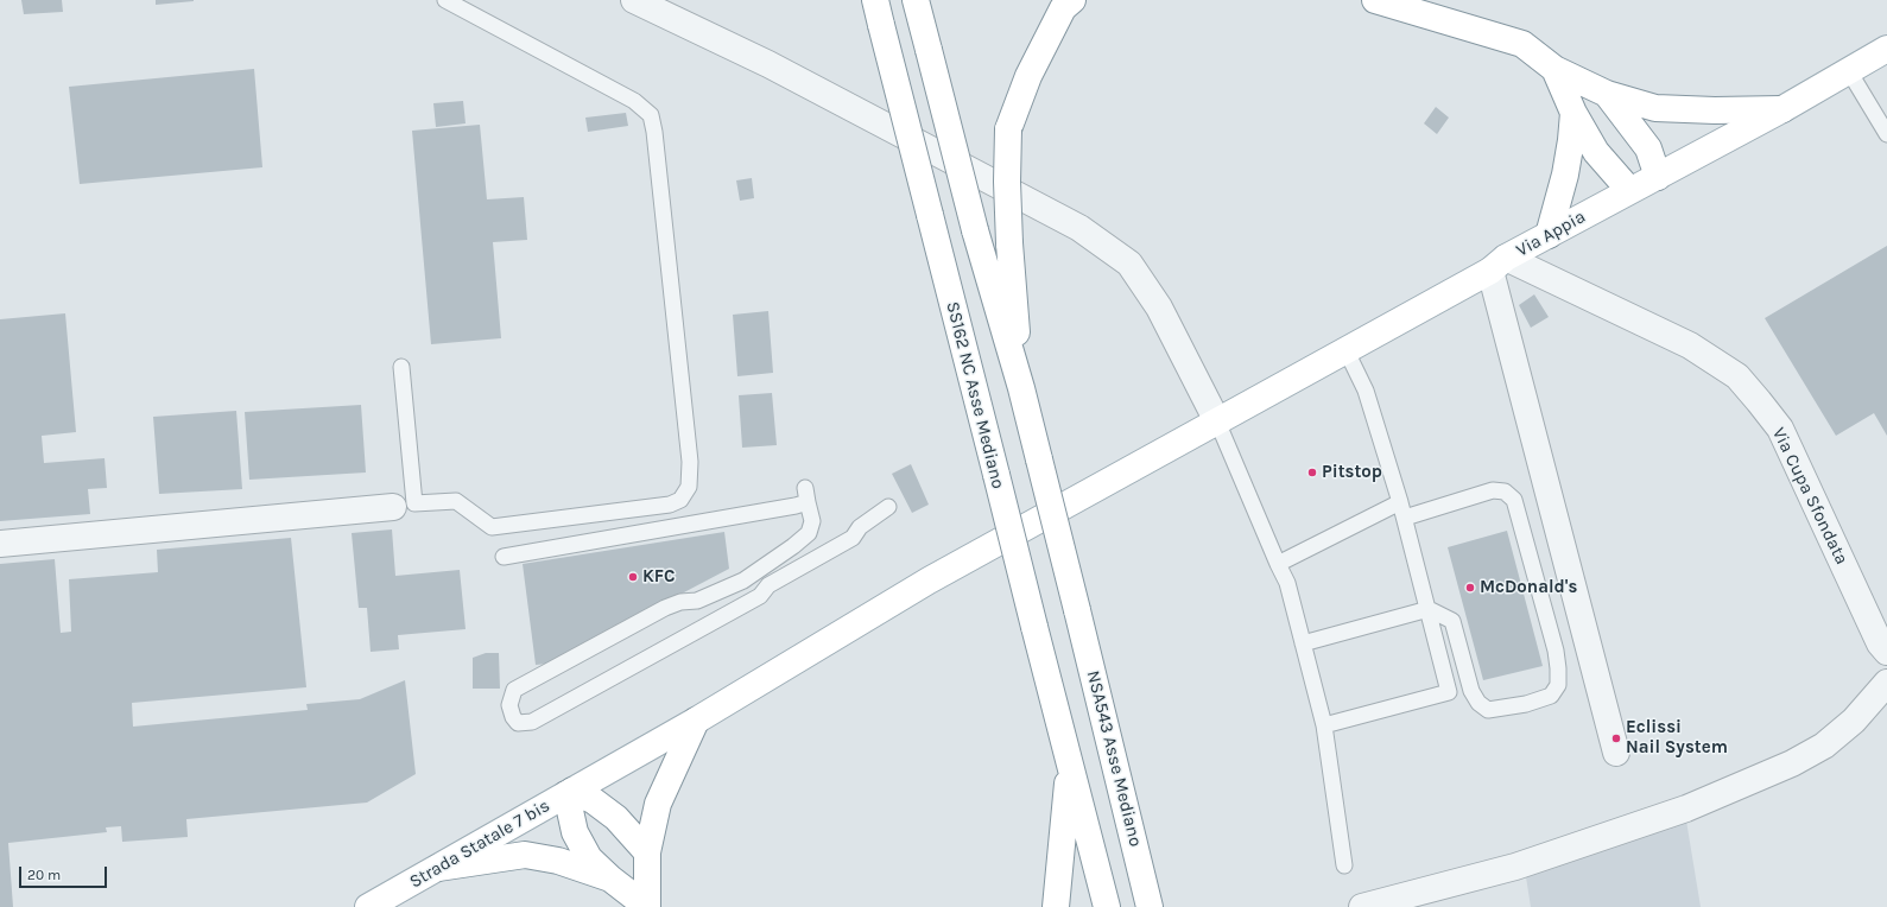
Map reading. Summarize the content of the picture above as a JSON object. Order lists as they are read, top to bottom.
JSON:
{
  "streets": {
    "main road": [
      "Via Appia",
      "SS162 NC Asse Mediano",
      "NSA543 Asse Mediano",
      "Strada Statale 7 bis"
    ],
    "street": ["Via Cupa Sfondata"]
  },
  "crossings": [
    ["Via Appia", "Via Cupa Sfondata"],
    ["Via Appia", "Strada Statale 7 bis"]
  ],
  "places": [
    "Pitstop",
    "KFC",
    "McDonald's",
    "Eclissi Nail System"
  ],
  "scale_bar": "20 m"
}
